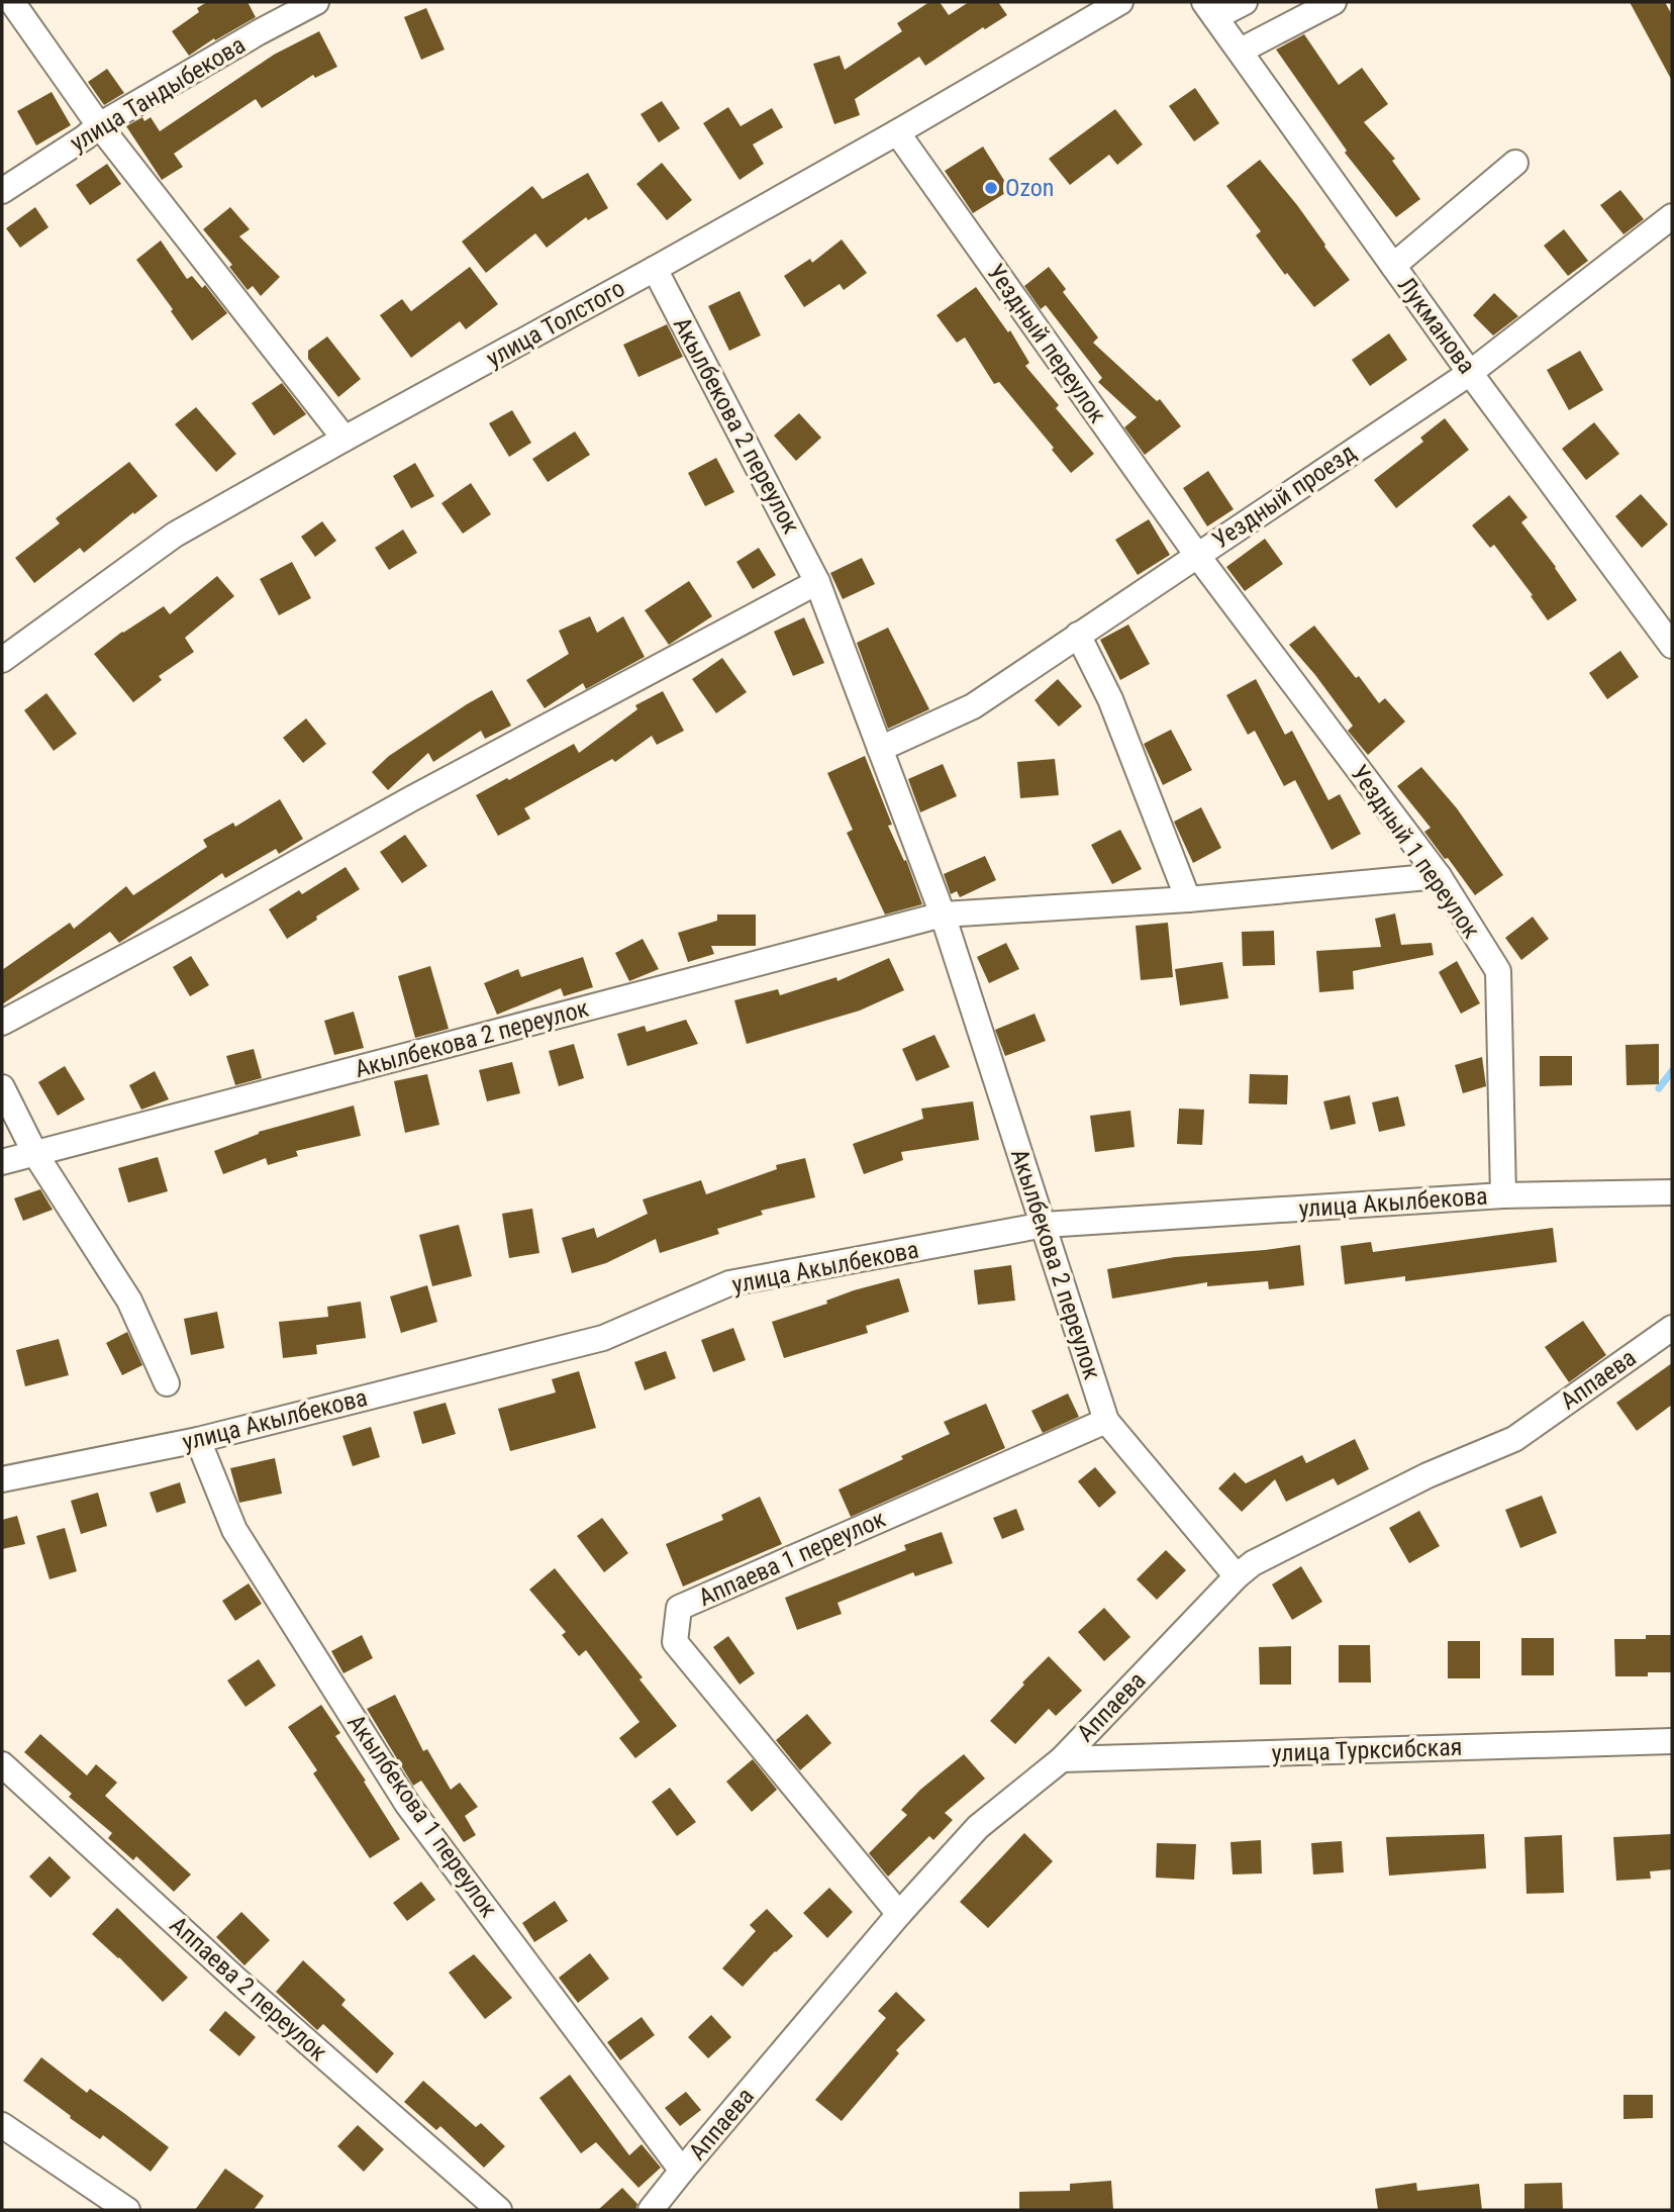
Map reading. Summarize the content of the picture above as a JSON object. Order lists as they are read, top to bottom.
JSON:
{
  "streets": {
    "street": [
      "улица Тандыбекова",
      "улица Толстого",
      "Лукманова",
      "Уездный переулок",
      "Акылбекова 2 переулок",
      "Уездный проезд",
      "Уездный 1 переулок",
      "улица Акылбекова",
      "Аппаева",
      "Аппаева 1 переулок",
      "улица Турксибская",
      "Акылбекова 1 переулок",
      "Аппаева 2 переулок"
    ]
  },
  "crossings": [
    ["улица Толстого", "Уездный переулок"],
    ["улица Толстого", "Акылбекова 2 переулок"],
    ["Лукманова", "Уездный проезд"],
    ["Уездный переулок", "Уездный проезд"],
    ["Уездный переулок", "Уездный 1 переулок"],
    ["Акылбекова 2 переулок", "Уездный проезд"],
    ["Акылбекова 2 переулок", "Уездный 1 переулок"],
    ["Акылбекова 2 переулок", "улица Акылбекова"],
    ["Акылбекова 2 переулок", "Аппаева"],
    ["Акылбекова 2 переулок", "Аппаева 1 переулок"],
    ["Уездный проезд", "Уездный 1 переулок"],
    ["Уездный 1 переулок", "улица Акылбекова"],
    ["улица Акылбекова", "Акылбекова 1 переулок"],
    ["Аппаева", "Аппаева 1 переулок"],
    ["Аппаева", "улица Турксибская"],
    ["Аппаева", "Акылбекова 1 переулок"]
  ],
  "places": ["Ozon"]
}
